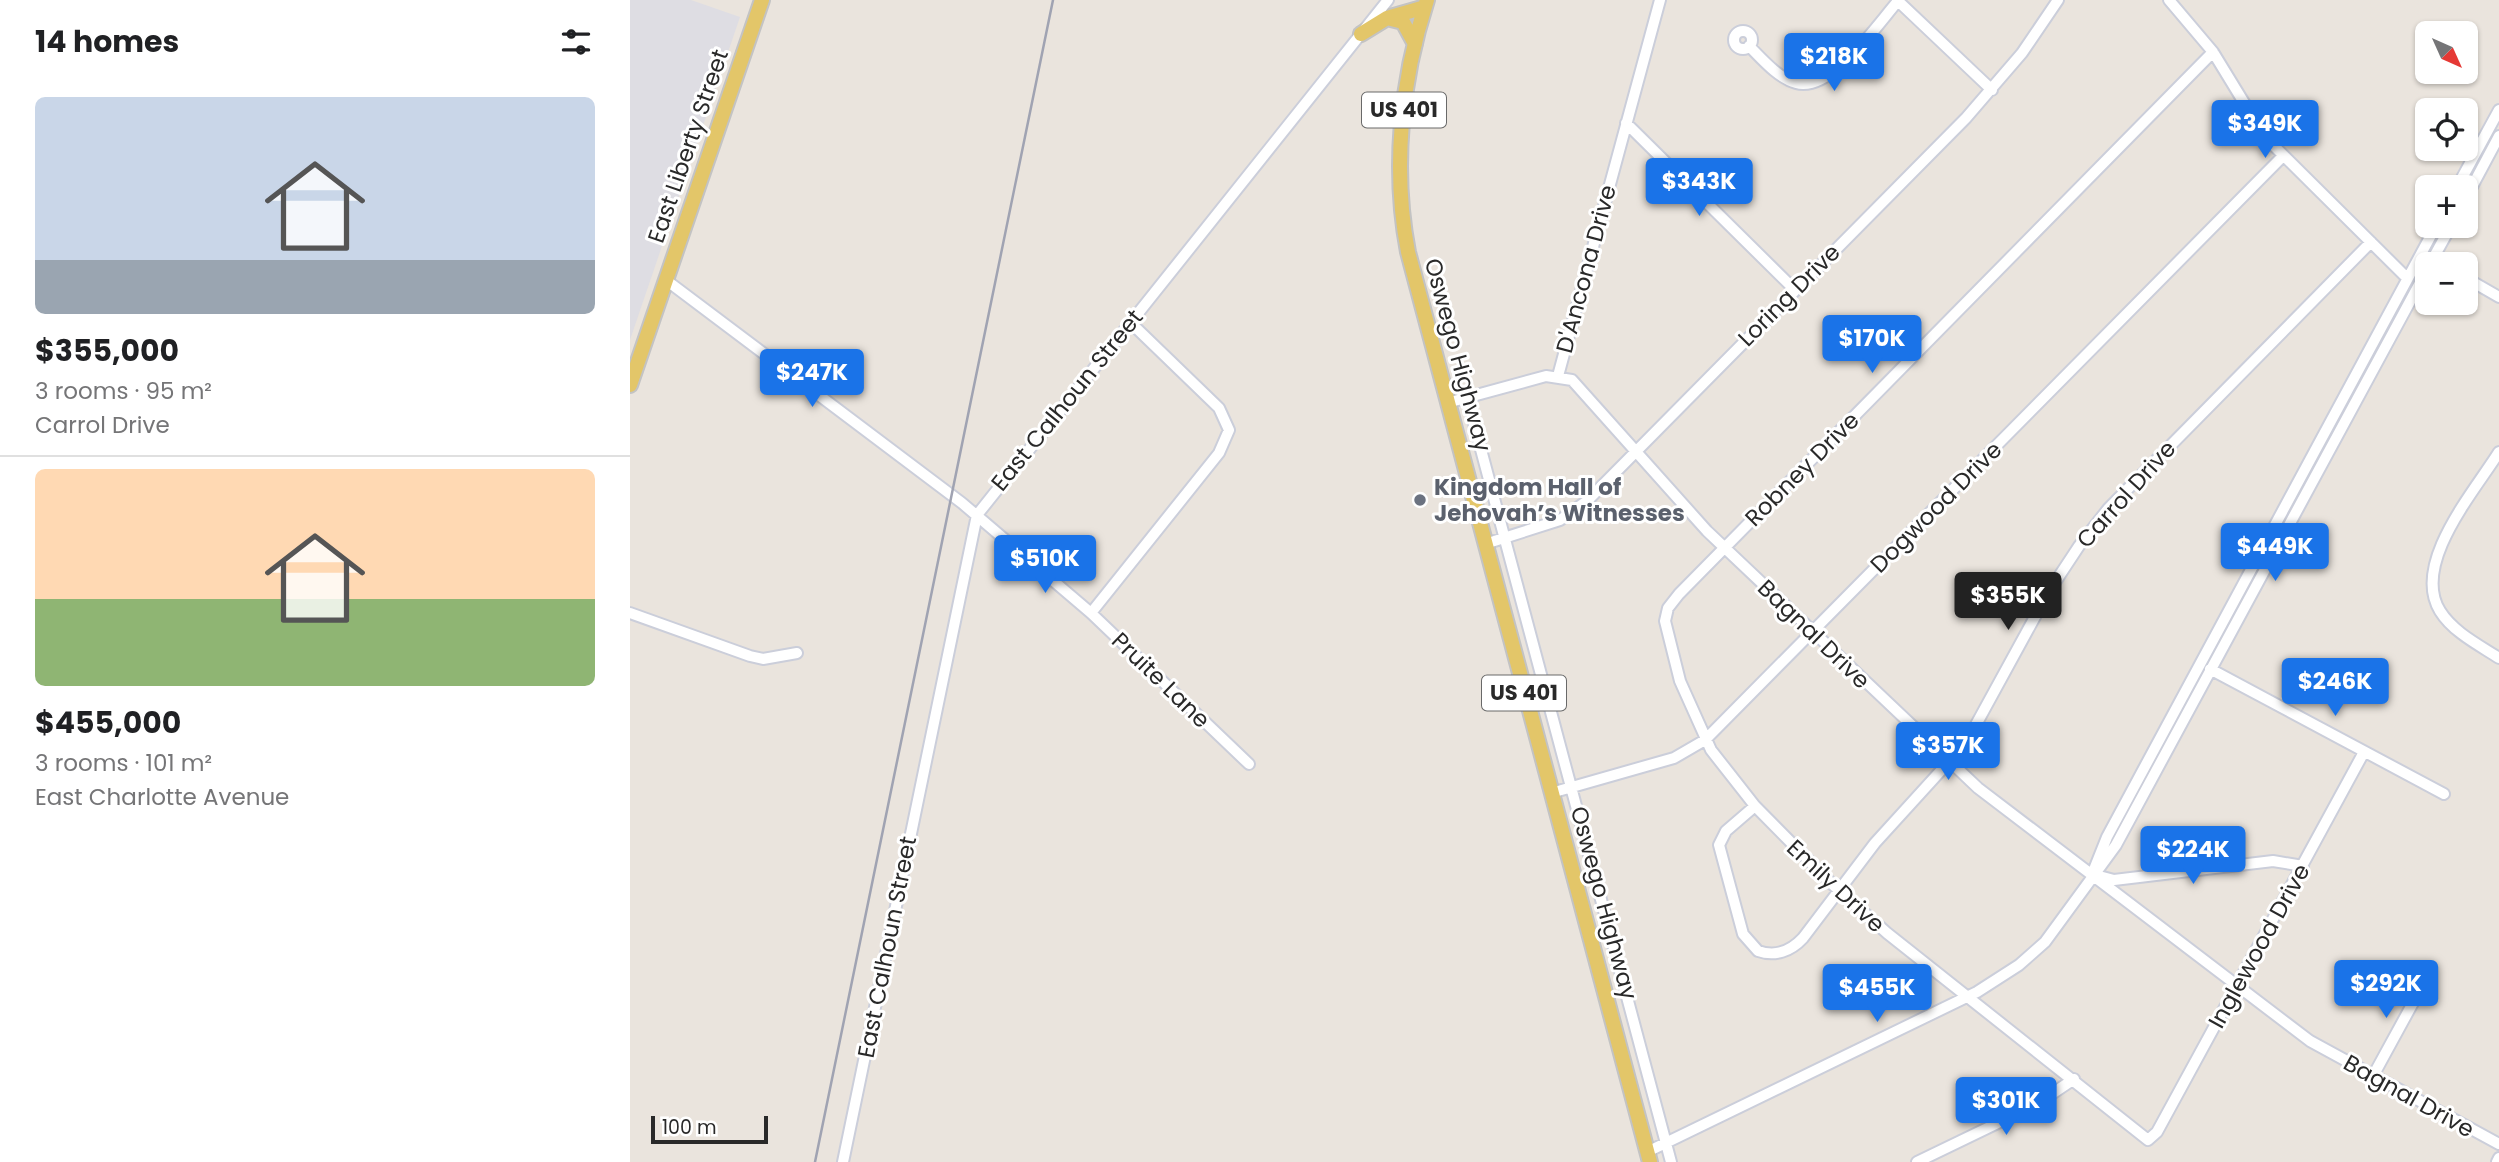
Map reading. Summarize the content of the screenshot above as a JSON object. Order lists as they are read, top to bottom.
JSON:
{
  "streets": {
    "main road": ["US 401", "East Liberty Street", "Oswego Highway"],
    "street": [
      "D'Ancona Drive",
      "Loring Drive",
      "East Calhoun Street",
      "Robney Drive",
      "Carrol Drive",
      "Dogwood Drive",
      "Bagnal Drive",
      "Pruite Lane",
      "Emily Drive",
      "Inglewood Drive"
    ]
  },
  "crossings": [
    ["East Liberty Street", "Pruite Lane"],
    ["D'Ancona Drive", "Bagnal Drive"],
    ["Loring Drive", "Oswego Highway"],
    ["Loring Drive", "Bagnal Drive"],
    ["Oswego Highway", "Dogwood Drive"],
    ["East Calhoun Street", "Pruite Lane"],
    ["Robney Drive", "Dogwood Drive"],
    ["Robney Drive", "Bagnal Drive"],
    ["Robney Drive", "Emily Drive"],
    ["Carrol Drive", "Bagnal Drive"],
    ["Carrol Drive", "Emily Drive"],
    ["Dogwood Drive", "Bagnal Drive"],
    ["Dogwood Drive", "Emily Drive"],
    ["Bagnal Drive", "Inglewood Drive"],
    ["Emily Drive", "Inglewood Drive"]
  ],
  "places": ["Kingdom Hall of Jehovah’s Witnesses"],
  "scale_bar": "100 m",
  "north": "bottom right",
  "page": {
    "heading": "14 homes",
    "map_buttons": ["+", "−"],
    "price": [
      "$218K",
      "$349K",
      "$343K",
      "$170K",
      "$247K",
      "$449K",
      "$510K",
      "$355K",
      "$246K",
      "$357K",
      "$224K",
      "$292K",
      "$455K",
      "$301K"
    ],
    "list": [
      {
        "name": "$355,000",
        "note": "3 rooms · 95 m² · Carrol Drive"
      },
      {
        "name": "$455,000",
        "note": "3 rooms · 101 m² · East Charlotte Avenue"
      }
    ],
    "scale": "100 m"
  }
}
